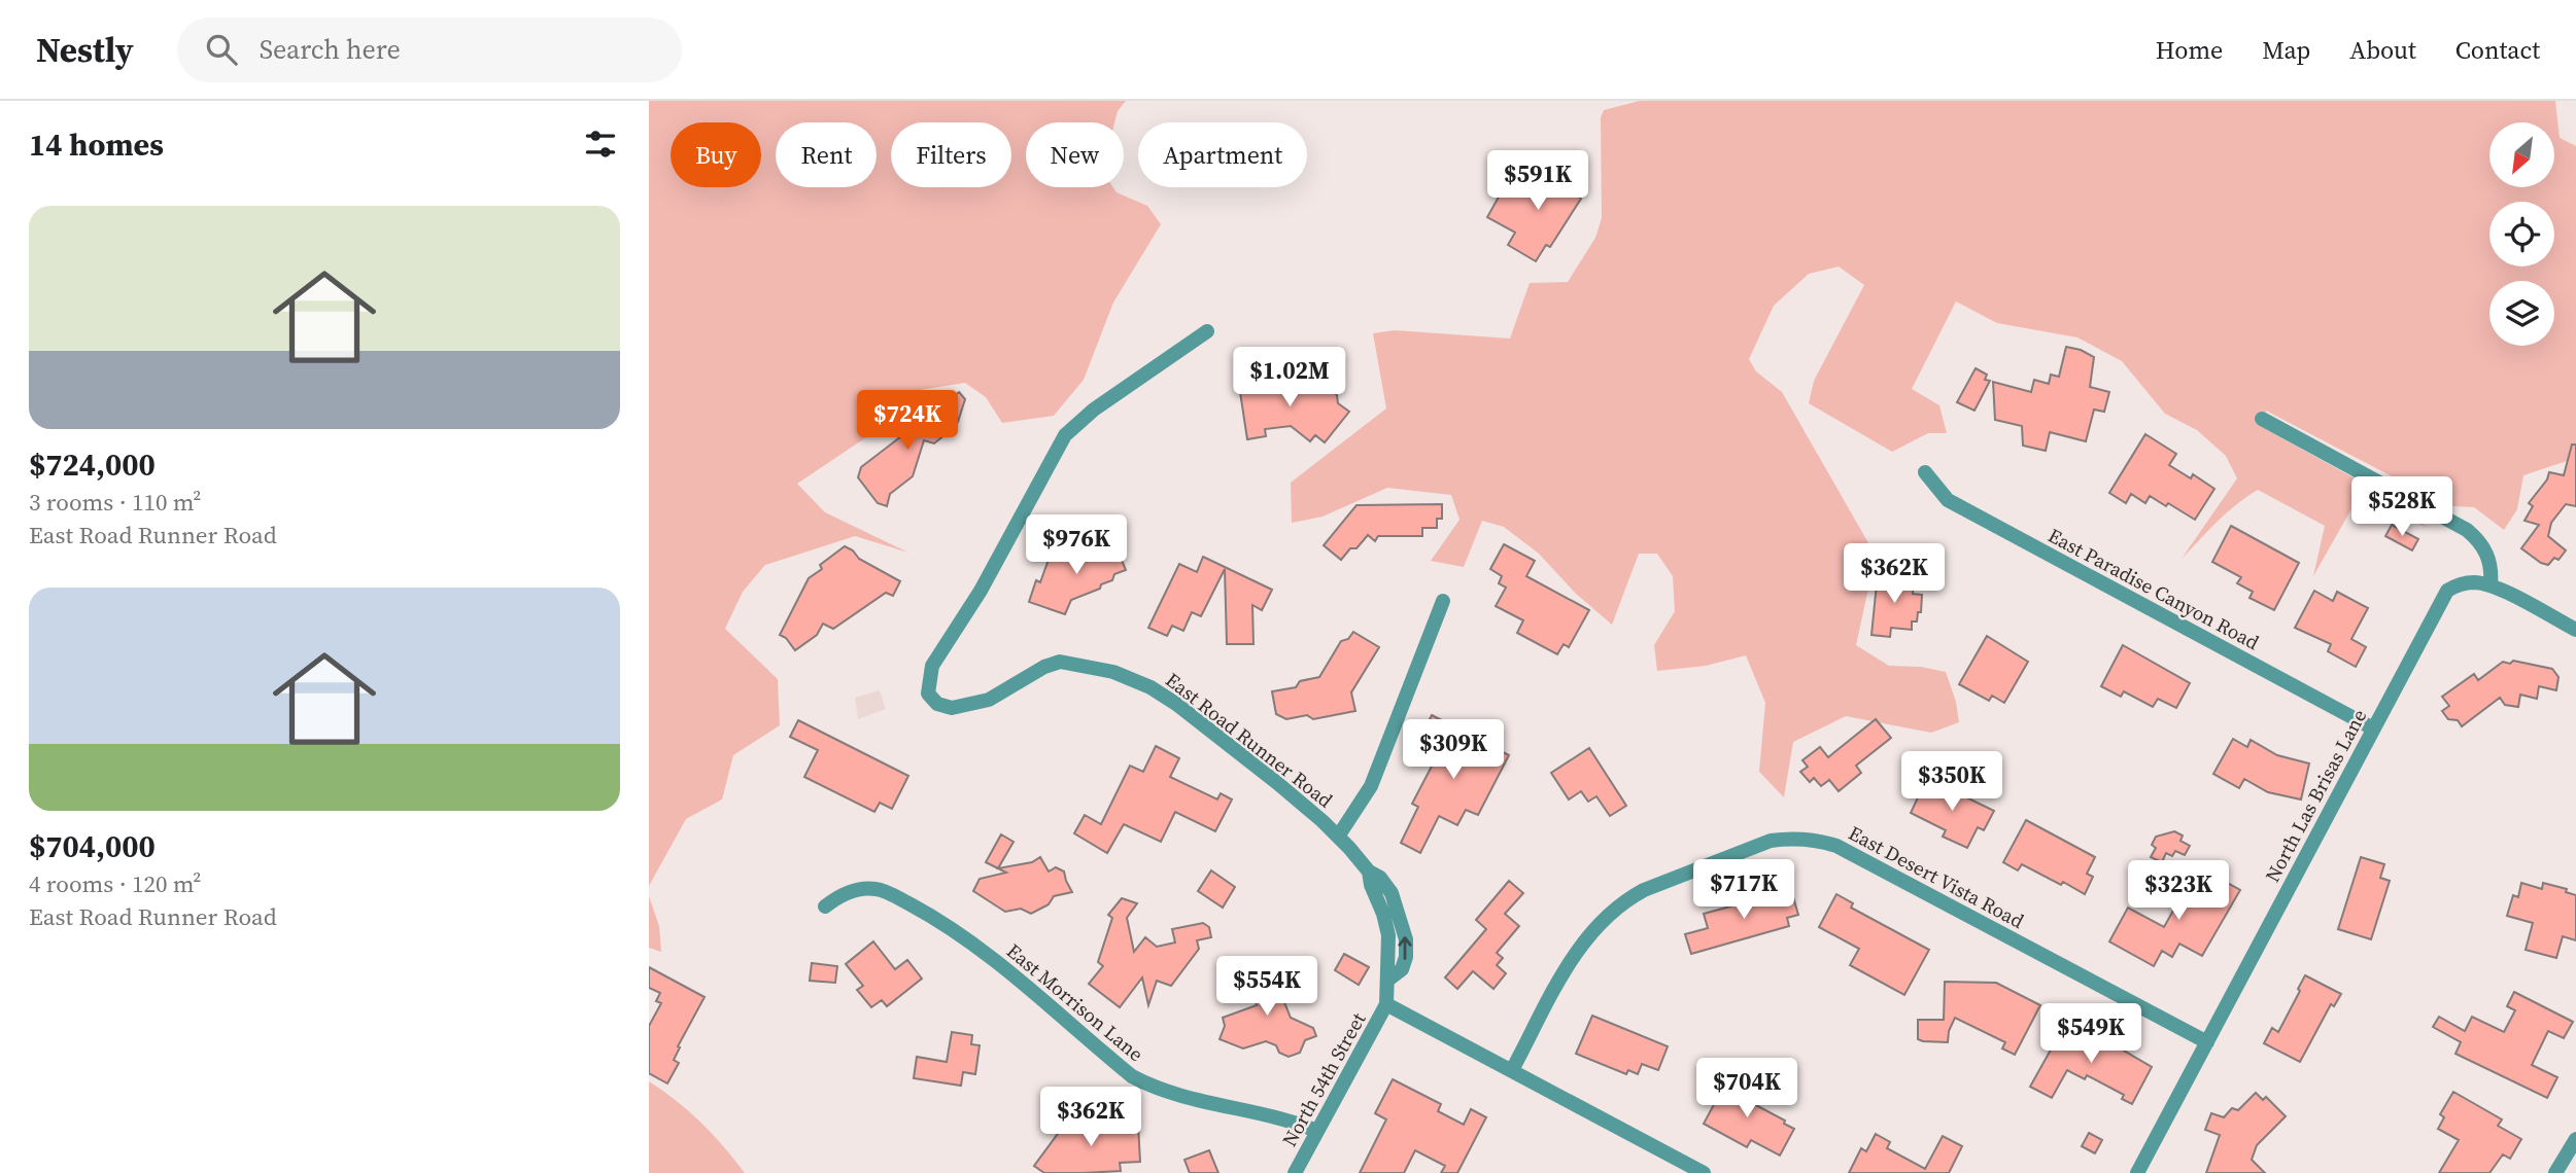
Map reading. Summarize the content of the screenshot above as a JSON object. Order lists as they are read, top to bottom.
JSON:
{
  "streets": {
    "street": [
      "East Paradise Canyon Road",
      "East Road Runner Road",
      "North Las Brisas Lane",
      "East Desert Vista Road",
      "East Morrison Lane",
      "North 54th Street"
    ]
  },
  "crossings": [
    ["East Paradise Canyon Road", "North Las Brisas Lane"],
    ["East Road Runner Road", "North 54th Street"],
    ["North Las Brisas Lane", "East Desert Vista Road"],
    ["East Morrison Lane", "North 54th Street"]
  ],
  "north": "bottom left",
  "page": {
    "header": "Nestly",
    "search": "Search here",
    "nav": [
      "Home",
      "Map",
      "About",
      "Contact"
    ],
    "heading": "14 homes",
    "chip": [
      "Buy",
      "Rent",
      "Filters",
      "New",
      "Apartment"
    ],
    "price": [
      "$591K",
      "$1.02M",
      "$724K",
      "$528K",
      "$976K",
      "$362K",
      "$309K",
      "$350K",
      "$717K",
      "$323K",
      "$554K",
      "$549K",
      "$704K",
      "$362K"
    ],
    "list": [
      {
        "name": "$724,000",
        "note": "3 rooms · 110 m² · East Road Runner Road"
      },
      {
        "name": "$704,000",
        "note": "4 rooms · 120 m² · East Road Runner Road"
      }
    ]
  }
}
